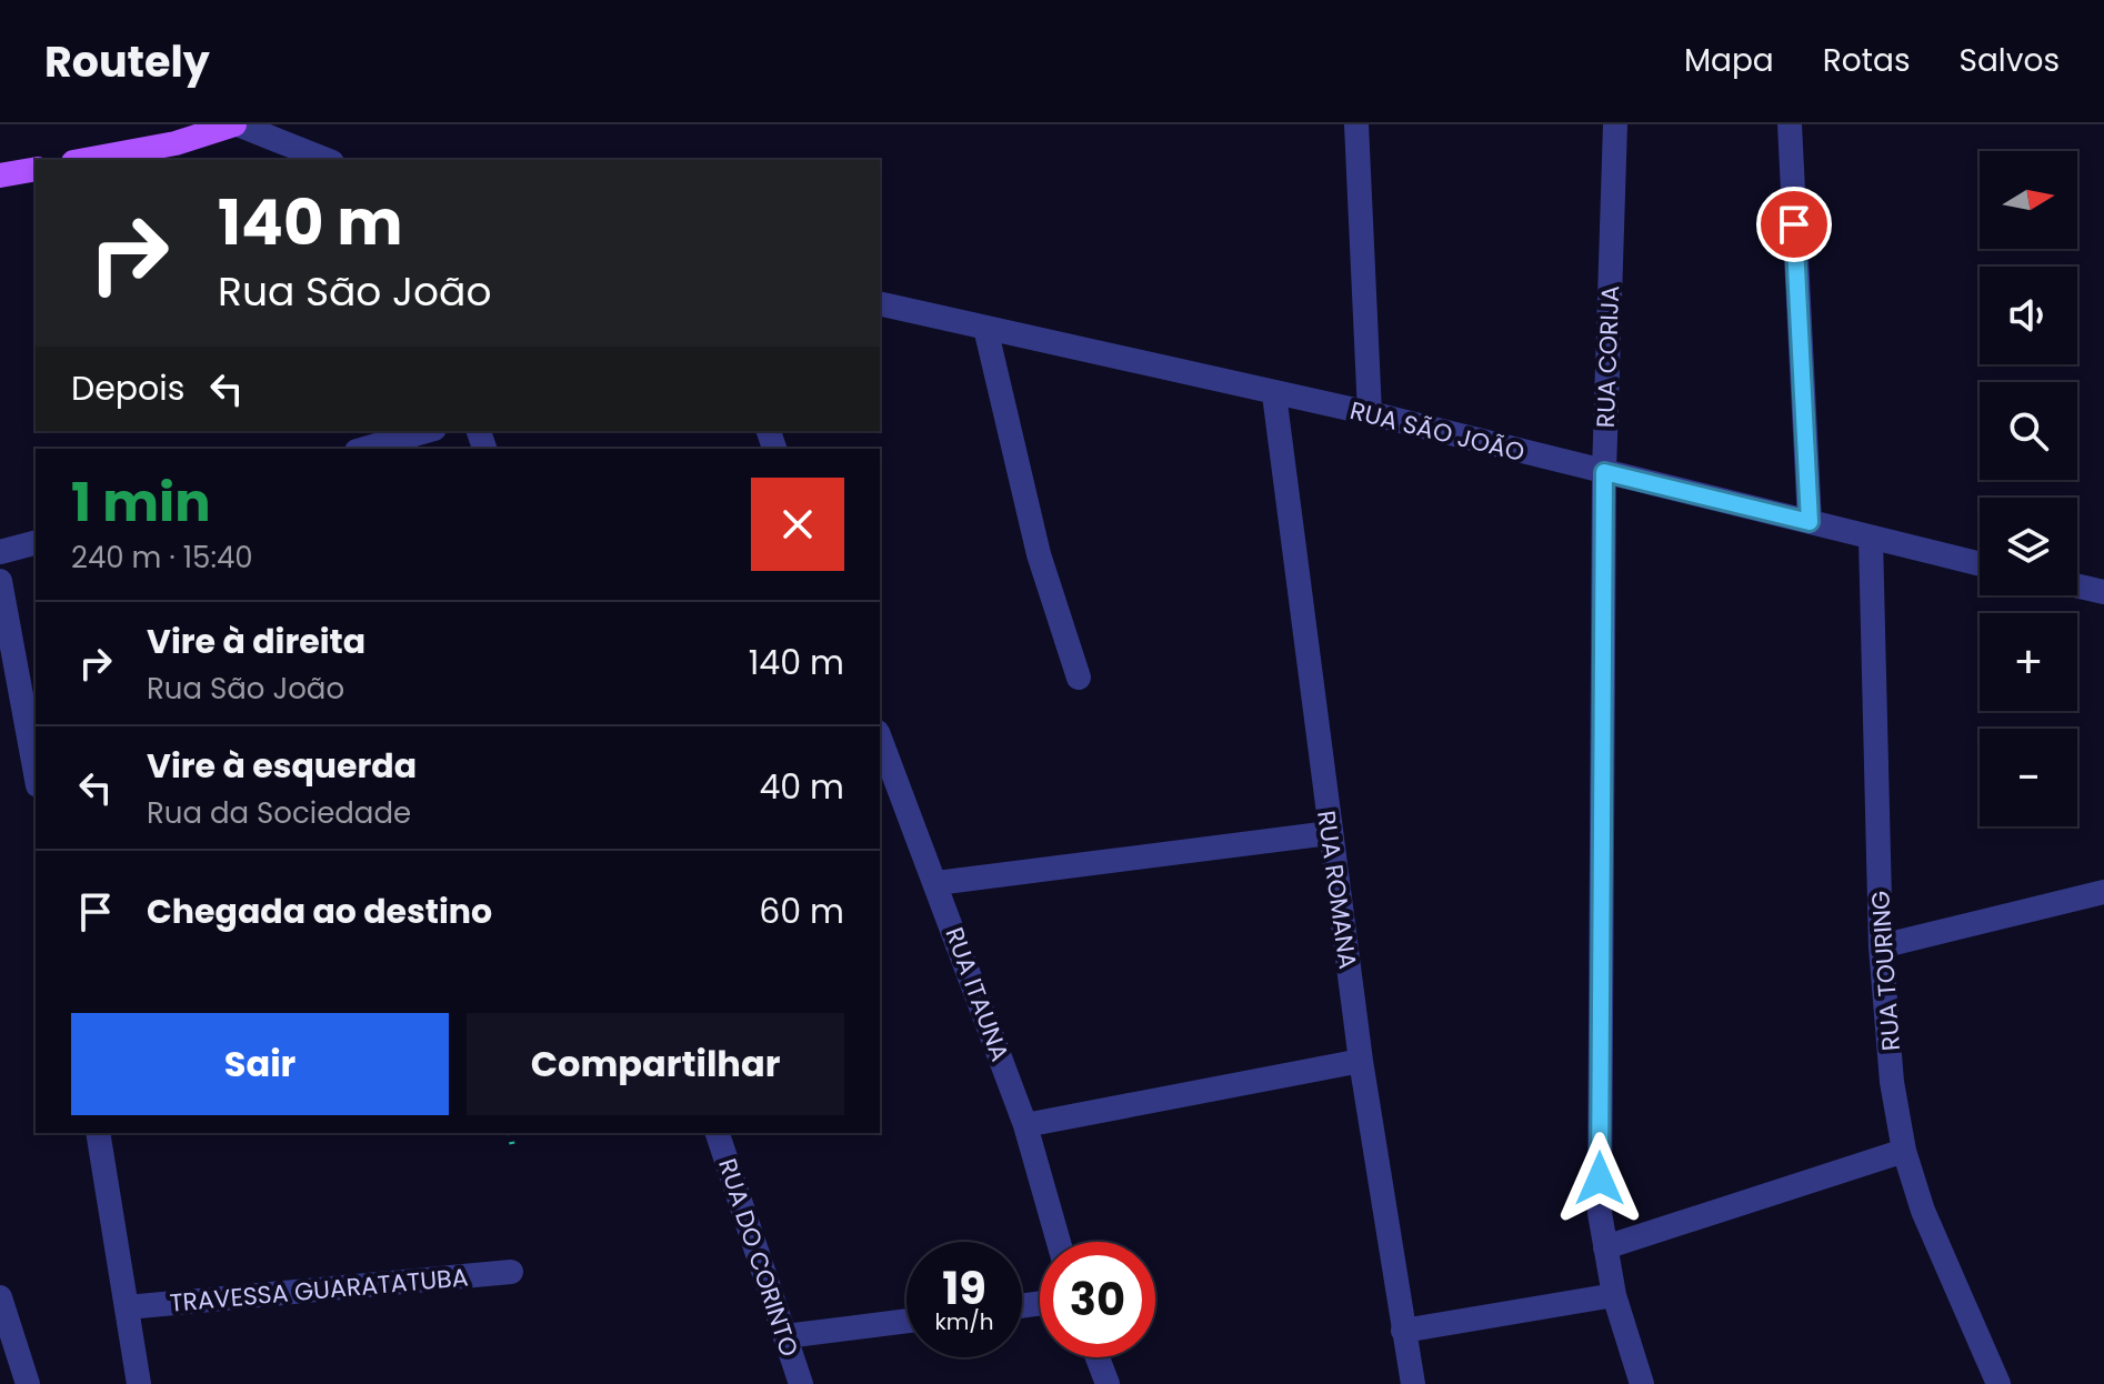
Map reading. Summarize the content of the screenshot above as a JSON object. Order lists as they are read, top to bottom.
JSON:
{
  "streets": {
    "street": [
      "RUA CORIJA",
      "RUA SÃO JOÃO",
      "RUA ROMANA",
      "RUA TOURING",
      "RUA ITAUNA",
      "RUA DO CORINTO",
      "TRAVESSA GUARATATUBA"
    ]
  },
  "crossings": [
    ["RUA CORIJA", "RUA SÃO JOÃO"],
    ["RUA SÃO JOÃO", "RUA ROMANA"],
    ["RUA SÃO JOÃO", "RUA TOURING"]
  ],
  "north": "right",
  "page": {
    "header": "Routely",
    "nav": ["Mapa", "Rotas", "Salvos"],
    "map_buttons": ["+", "−"],
    "turn": ["140 m", "Rua São João"],
    "then": "Depois",
    "heading": ["1 min", "240 m · 15:40"],
    "list": [
      {
        "name": "Vire à direita",
        "note": "Rua São João",
        "value": "140 m"
      },
      {
        "name": "Vire à esquerda",
        "note": "Rua da Sociedade",
        "value": "40 m"
      },
      {
        "name": "Chegada ao destino",
        "value": "60 m"
      }
    ],
    "buttons": ["Sair", "Compartilhar"],
    "speed": "19 km/h",
    "limit": "30"
  }
}
